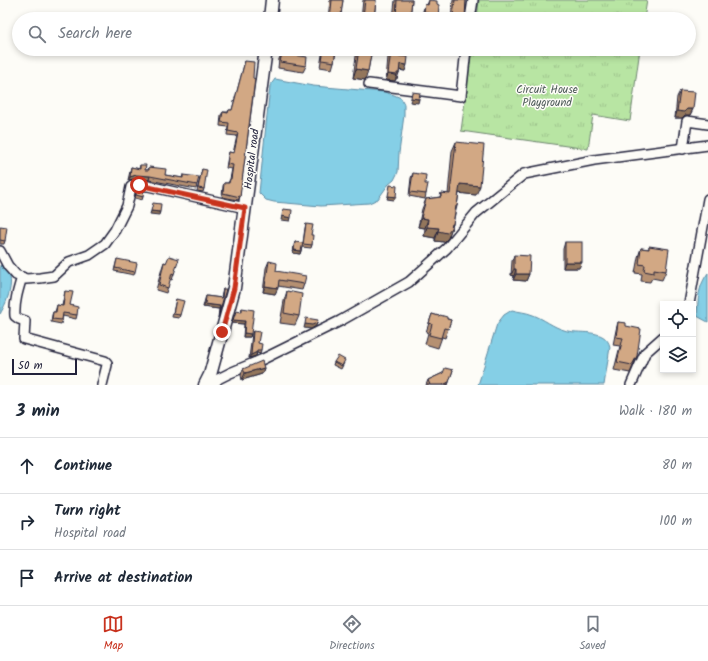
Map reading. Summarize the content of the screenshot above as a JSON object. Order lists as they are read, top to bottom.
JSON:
{
  "streets": {
    "street": ["Hospital road"]
  },
  "parks": ["Circuit House Playground"],
  "scale_bar": "50 m",
  "page": {
    "search": "Search here",
    "scale": "50 m",
    "heading": ["3 min", "Walk · 180 m"],
    "list": [
      ["Continue", "80 m"],
      ["Turn right", "Hospital road", "100 m"],
      "Arrive at destination"
    ],
    "nav": ["Map", "Directions", "Saved"]
  }
}
